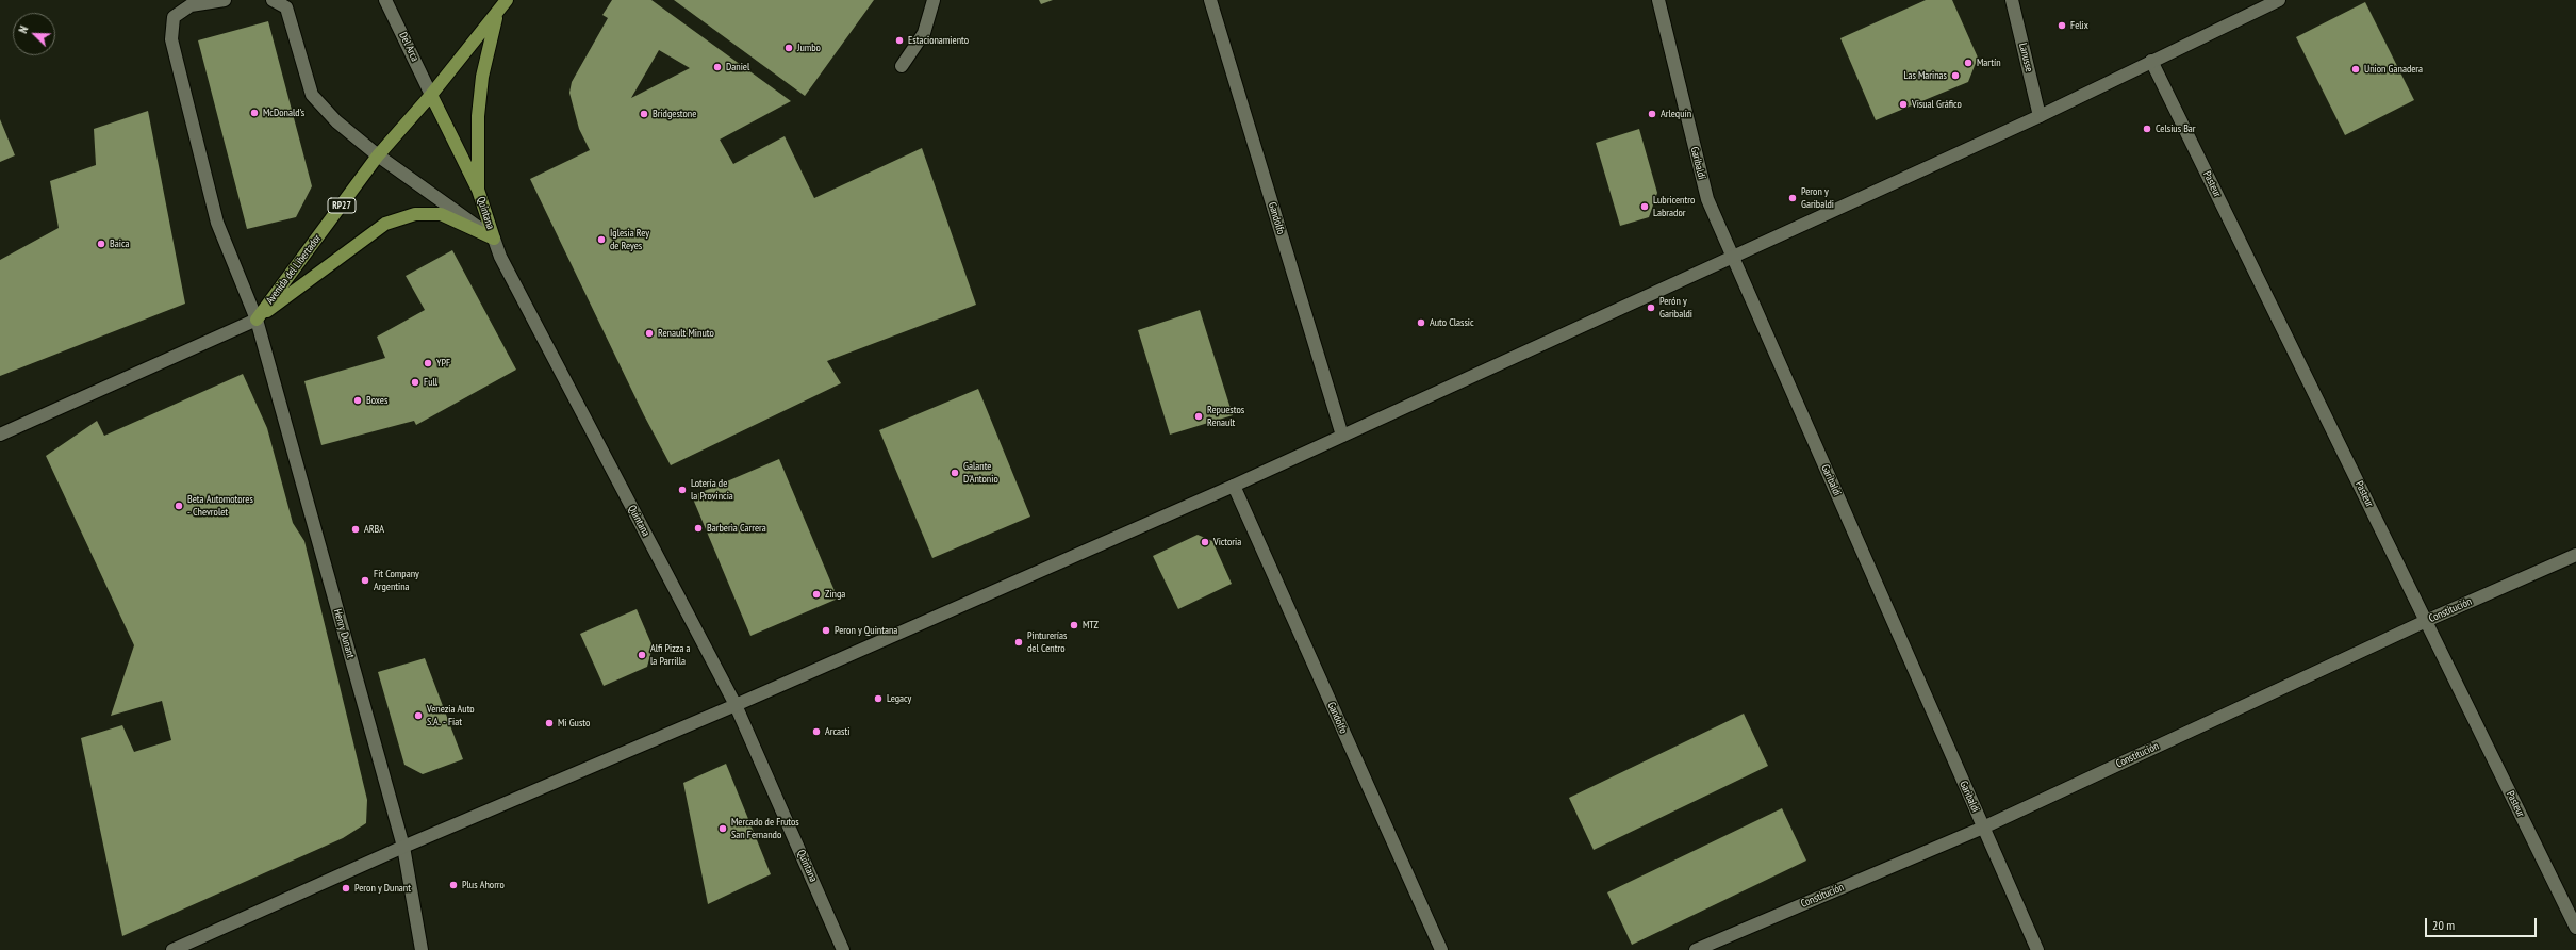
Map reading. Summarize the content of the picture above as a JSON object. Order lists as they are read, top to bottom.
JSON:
{
  "streets": {
    "main road": ["RP27", "Quintana", "Avenida del Libertador"],
    "street": [
      "Del Arca",
      "Lanusse",
      "Garibaldi",
      "Pasteur",
      "Gandolfo",
      "Constitución",
      "Henry Dunant"
    ]
  },
  "crossings": [
    ["Del Arca", "Quintana"],
    ["Del Arca", "Avenida del Libertador"],
    ["Garibaldi", "Constitución"],
    ["Pasteur", "Constitución"],
    ["RP27", "Quintana"],
    ["RP27", "Avenida del Libertador"],
    ["RP27", "Henry Dunant"],
    ["Quintana", "Avenida del Libertador"],
    ["Avenida del Libertador", "Henry Dunant"]
  ],
  "places": [
    "Felix",
    "Estacionamiento",
    "Jumbo",
    "Martín",
    "Daniel",
    "Union Ganadera",
    "Las Marinas",
    "Visual Gráfico",
    "McDonald's",
    "Bridgestone",
    "Arlequín",
    "Celsius Bar",
    "Peron y Garibaldi",
    "Lubricentro Labrador",
    "Iglesia Rey de Reyes",
    "Baica",
    "Perón y Garibaldi",
    "Auto Classic",
    "Renault Minuto",
    "YPF",
    "Full",
    "Boxes",
    "Repuestos Renault",
    "Galante D'Antonio",
    "Lotería de la Provincia",
    "Beta Automotores - Chevrolet",
    "Barberìa Carrera",
    "ARBA",
    "Victoria",
    "Fit Company Argentina",
    "Zinga",
    "MTZ",
    "Peron y Quintana",
    "Pinturerías del Centro",
    "Alfi Pizza a la Parrilla",
    "Legacy",
    "Venezia Auto S.A. - Fiat",
    "Mi Gusto",
    "Arcasti",
    "Mercado de Frutos San Fernando",
    "Plus Ahorro",
    "Peron y Dunant"
  ],
  "scale_bar": "20 m",
  "north": "top left"
}
